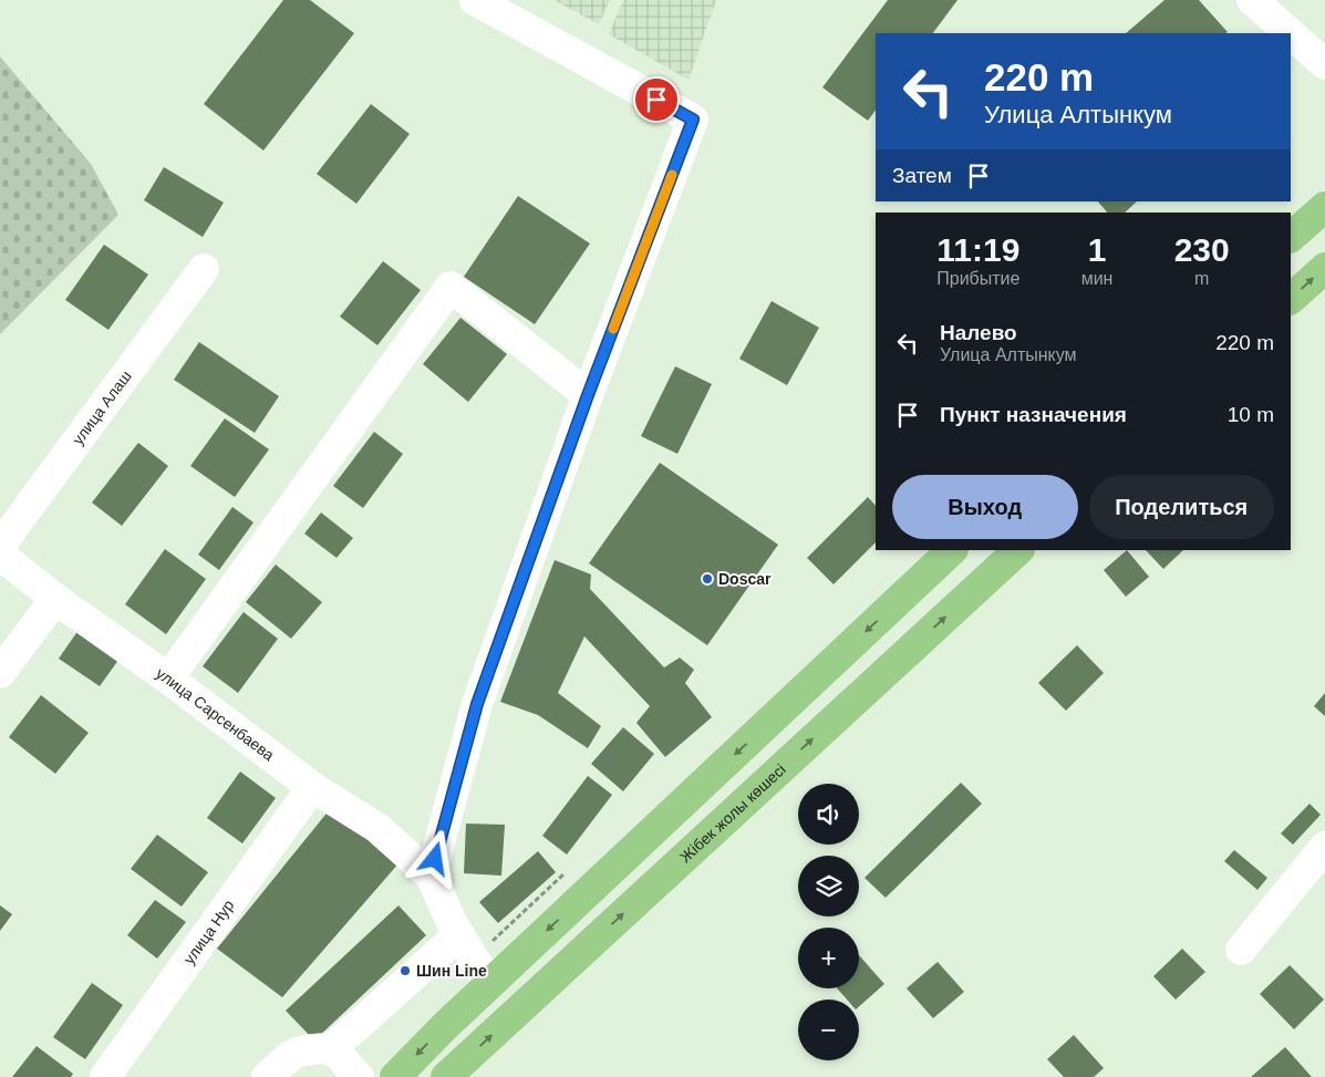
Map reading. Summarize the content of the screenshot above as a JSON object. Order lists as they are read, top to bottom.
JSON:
{
  "streets": {
    "main road": ["Жібек жолы көшесі"],
    "street": ["улица Алаш", "улица Сарсенбаева", "улица Нур"]
  },
  "crossings": [
    ["улица Сарсенбаева", "улица Нур"]
  ],
  "places": ["Doscar", "Шин Line"],
  "page": {
    "turn": ["220 m", "Улица Алтынкум"],
    "then": "Затем",
    "eta": [
      "11:19",
      "Прибытие",
      "1",
      "мин",
      "230",
      "m"
    ],
    "list": [
      {
        "name": "Налево",
        "note": "Улица Алтынкум",
        "value": "220 m"
      },
      {
        "name": "Пункт назначения",
        "value": "10 m"
      }
    ],
    "buttons": ["Выход", "Поделиться"],
    "map_buttons": ["+", "−"]
  }
}
